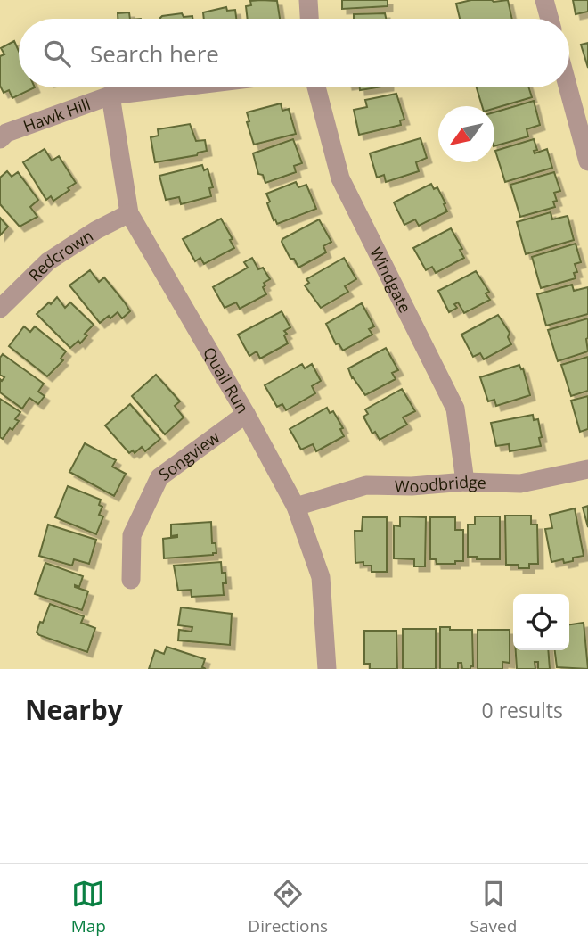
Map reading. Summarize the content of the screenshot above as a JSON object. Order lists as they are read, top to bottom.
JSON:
{
  "streets": {
    "street": [
      "Hawk Hill",
      "Redcrown",
      "Windgate",
      "Quail Run",
      "Songview",
      "Woodbridge"
    ]
  },
  "crossings": [
    ["Hawk Hill", "Quail Run"],
    ["Redcrown", "Quail Run"],
    ["Windgate", "Woodbridge"],
    ["Quail Run", "Songview"],
    ["Quail Run", "Woodbridge"]
  ],
  "north": "bottom left",
  "page": {
    "search": "Search here",
    "heading": ["Nearby", "0 results"],
    "nav": ["Map", "Directions", "Saved"]
  }
}
